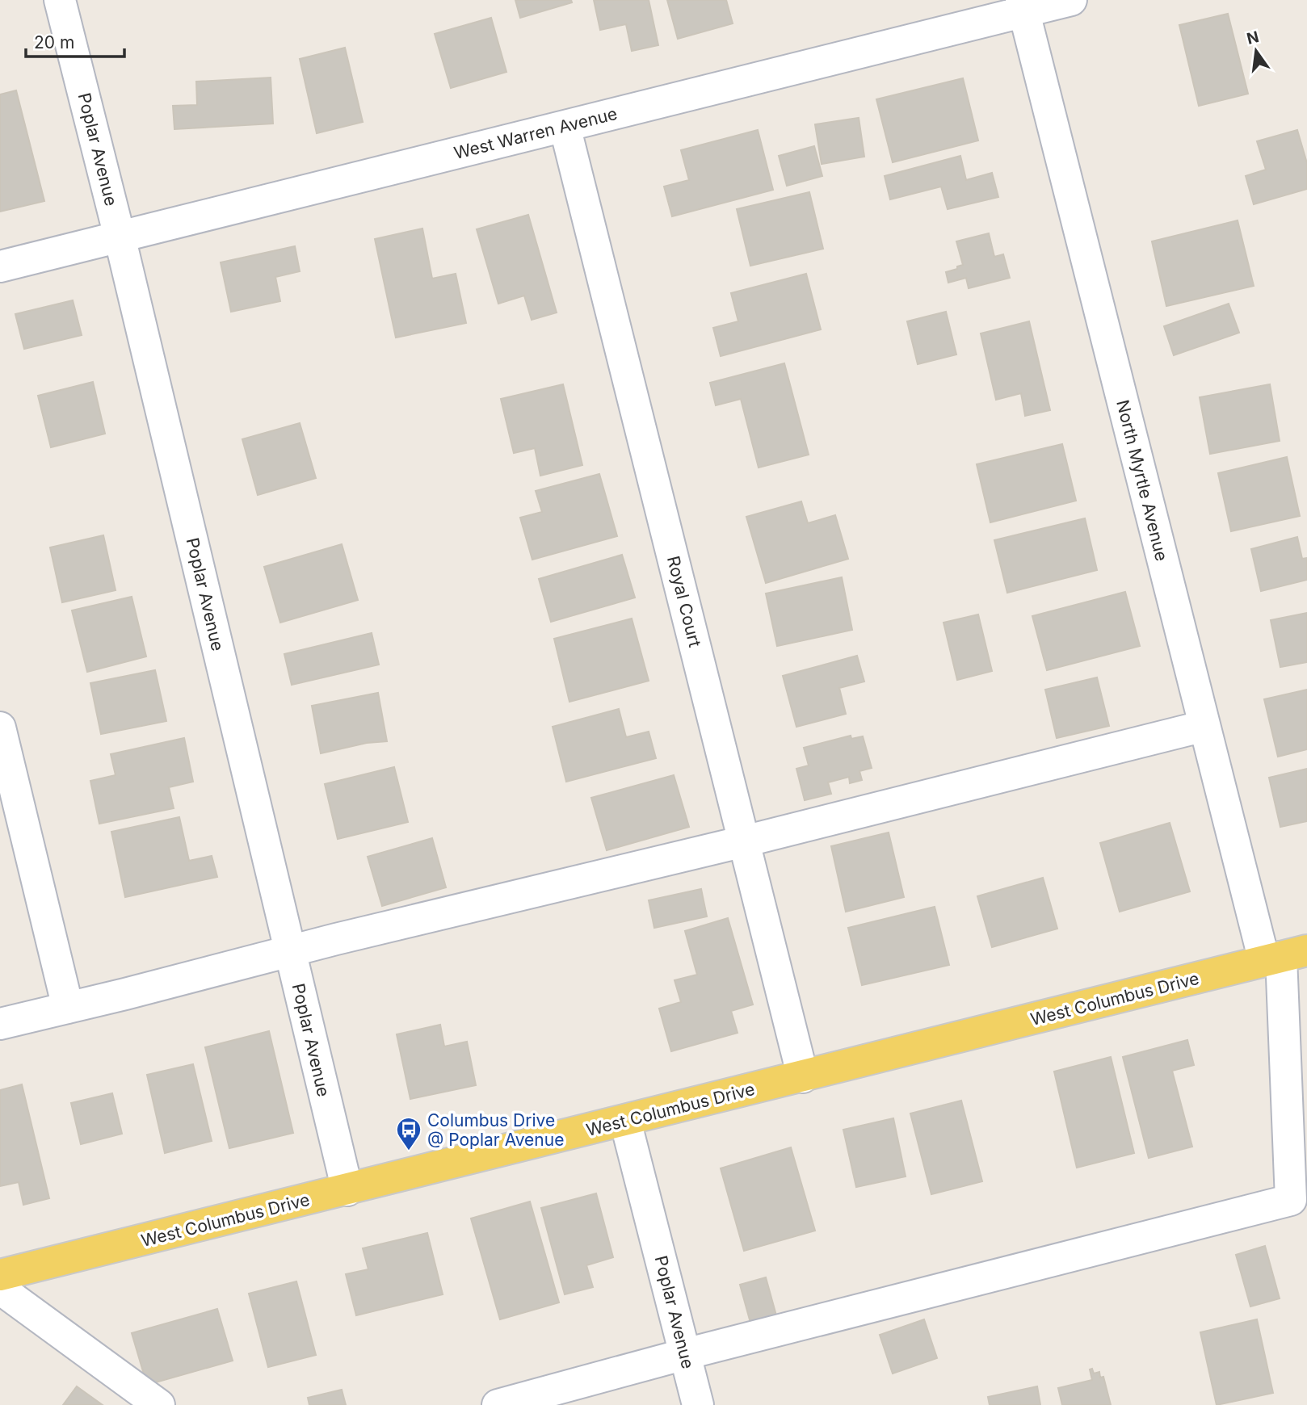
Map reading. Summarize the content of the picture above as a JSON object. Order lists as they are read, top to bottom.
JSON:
{
  "streets": {
    "main road": ["West Columbus Drive"],
    "street": [
      "West Warren Avenue",
      "Poplar Avenue",
      "North Myrtle Avenue",
      "Royal Court"
    ]
  },
  "crossings": [
    ["West Warren Avenue", "Poplar Avenue"],
    ["West Warren Avenue", "North Myrtle Avenue"],
    ["West Warren Avenue", "Royal Court"],
    ["Poplar Avenue", "North Myrtle Avenue"],
    ["Poplar Avenue", "West Columbus Drive"],
    ["North Myrtle Avenue", "West Columbus Drive"],
    ["Royal Court", "West Columbus Drive"]
  ],
  "places": {
    "bus stop": ["Columbus Drive @ Poplar Avenue"]
  },
  "scale_bar": "20 m",
  "north": "top"
}
